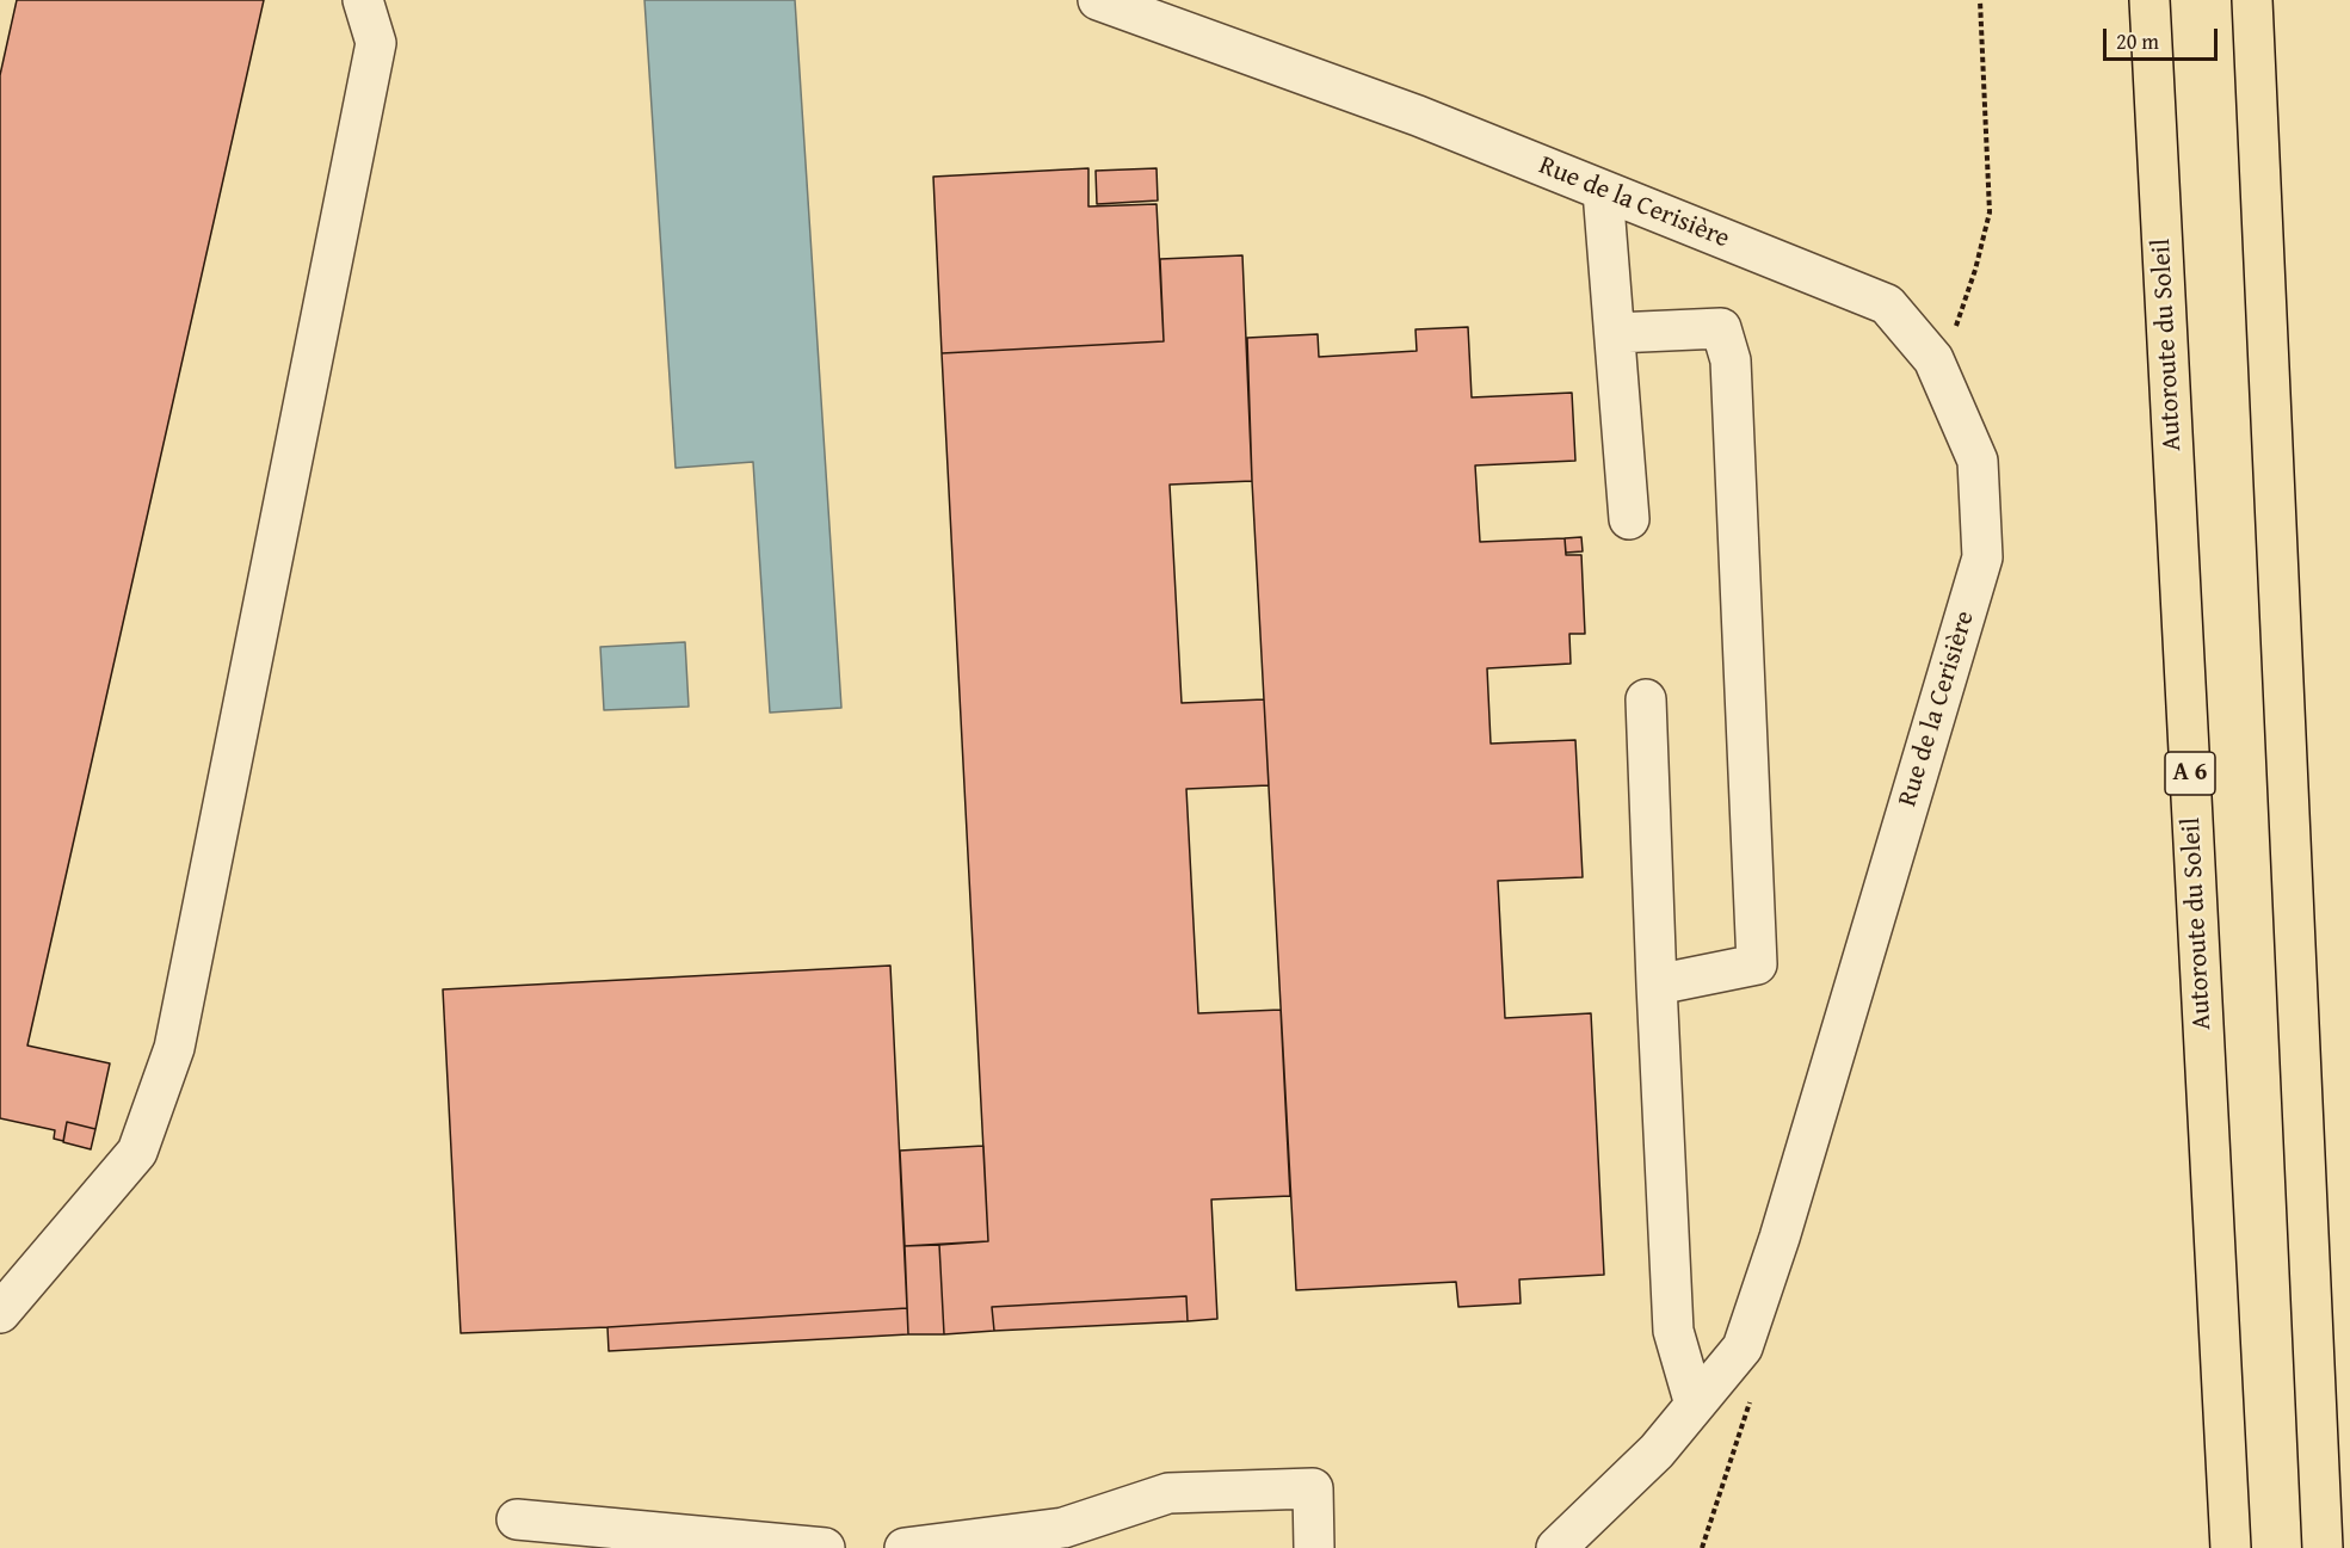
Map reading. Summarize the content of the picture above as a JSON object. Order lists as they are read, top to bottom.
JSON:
{
  "streets": {
    "highway": ["Autoroute du Soleil", "A 6"],
    "street": ["Rue de la Cerisière"]
  },
  "scale_bar": "20 m"
}
